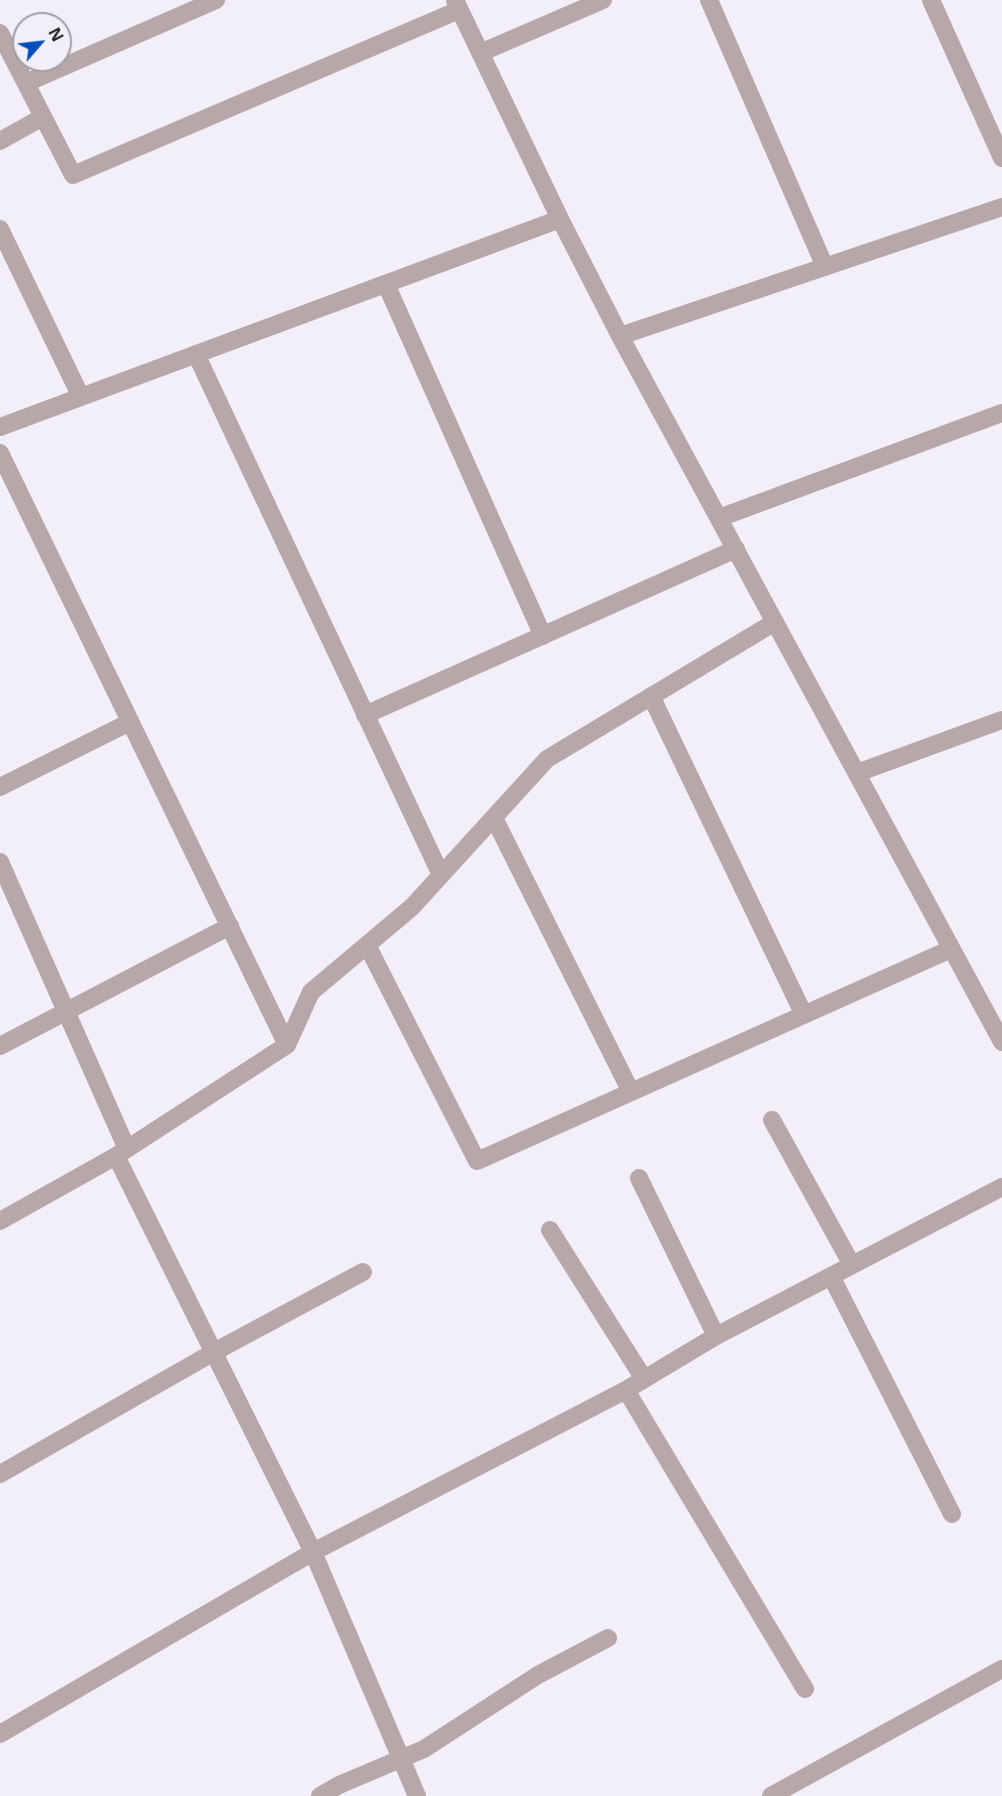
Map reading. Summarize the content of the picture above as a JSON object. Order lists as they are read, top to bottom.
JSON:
{
  "north": "top right"
}
